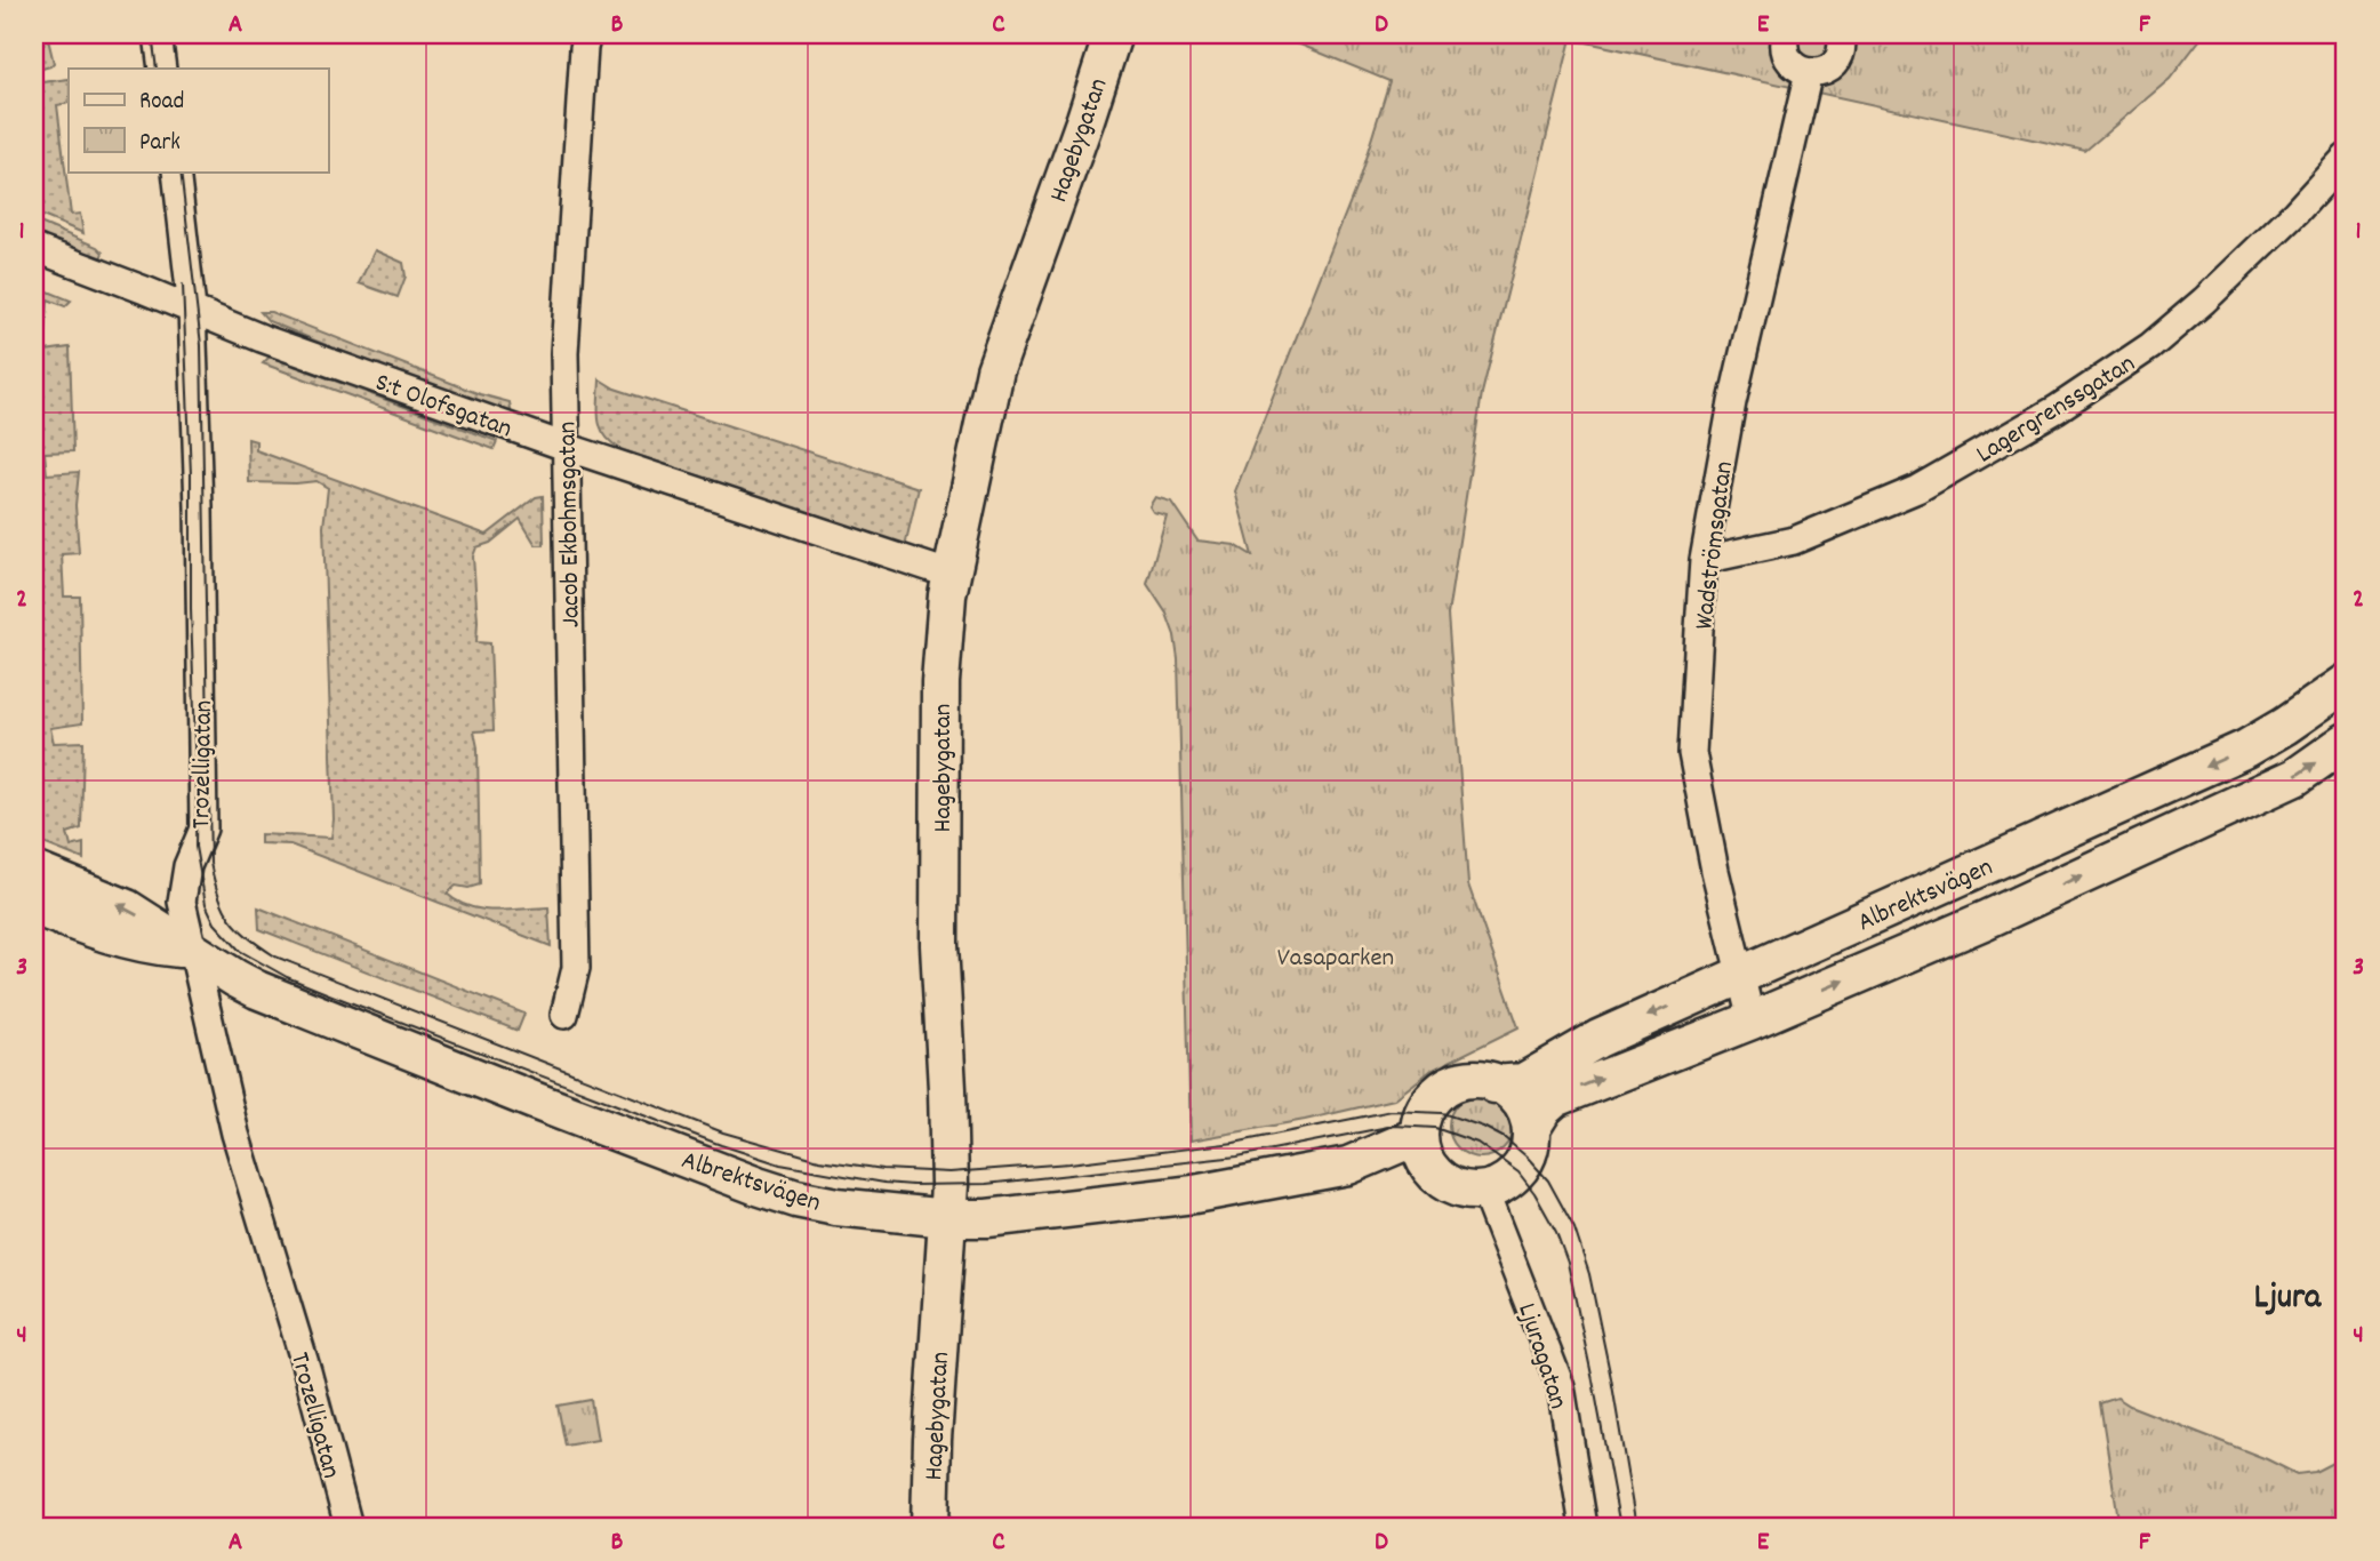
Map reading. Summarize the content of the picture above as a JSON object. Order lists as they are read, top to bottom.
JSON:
{
  "streets": {
    "main road": ["Hagebygatan", "Albrektsvägen"],
    "street": [
      "S:t Olofsgatan",
      "Lagergrenssgatan",
      "Jacob Ekbohmsgatan",
      "Wadströmsgatan",
      "Trozelligatan",
      "Ljuragatan"
    ]
  },
  "crossings": [
    ["Hagebygatan", "S:t Olofsgatan"],
    ["Hagebygatan", "Albrektsvägen"],
    ["S:t Olofsgatan", "Jacob Ekbohmsgatan"],
    ["S:t Olofsgatan", "Trozelligatan"],
    ["Lagergrenssgatan", "Wadströmsgatan"],
    ["Wadströmsgatan", "Albrektsvägen"],
    ["Trozelligatan", "Albrektsvägen"],
    ["Albrektsvägen", "Ljuragatan"]
  ],
  "districts": ["Ljura"],
  "parks": ["Vasaparken"],
  "legend": ["Road", "Park"],
  "grid": {
    "columns": [
      "A",
      "B",
      "C",
      "D",
      "E",
      "F"
    ],
    "rows": [
      "1",
      "2",
      "3",
      "4"
    ]
  }
}
